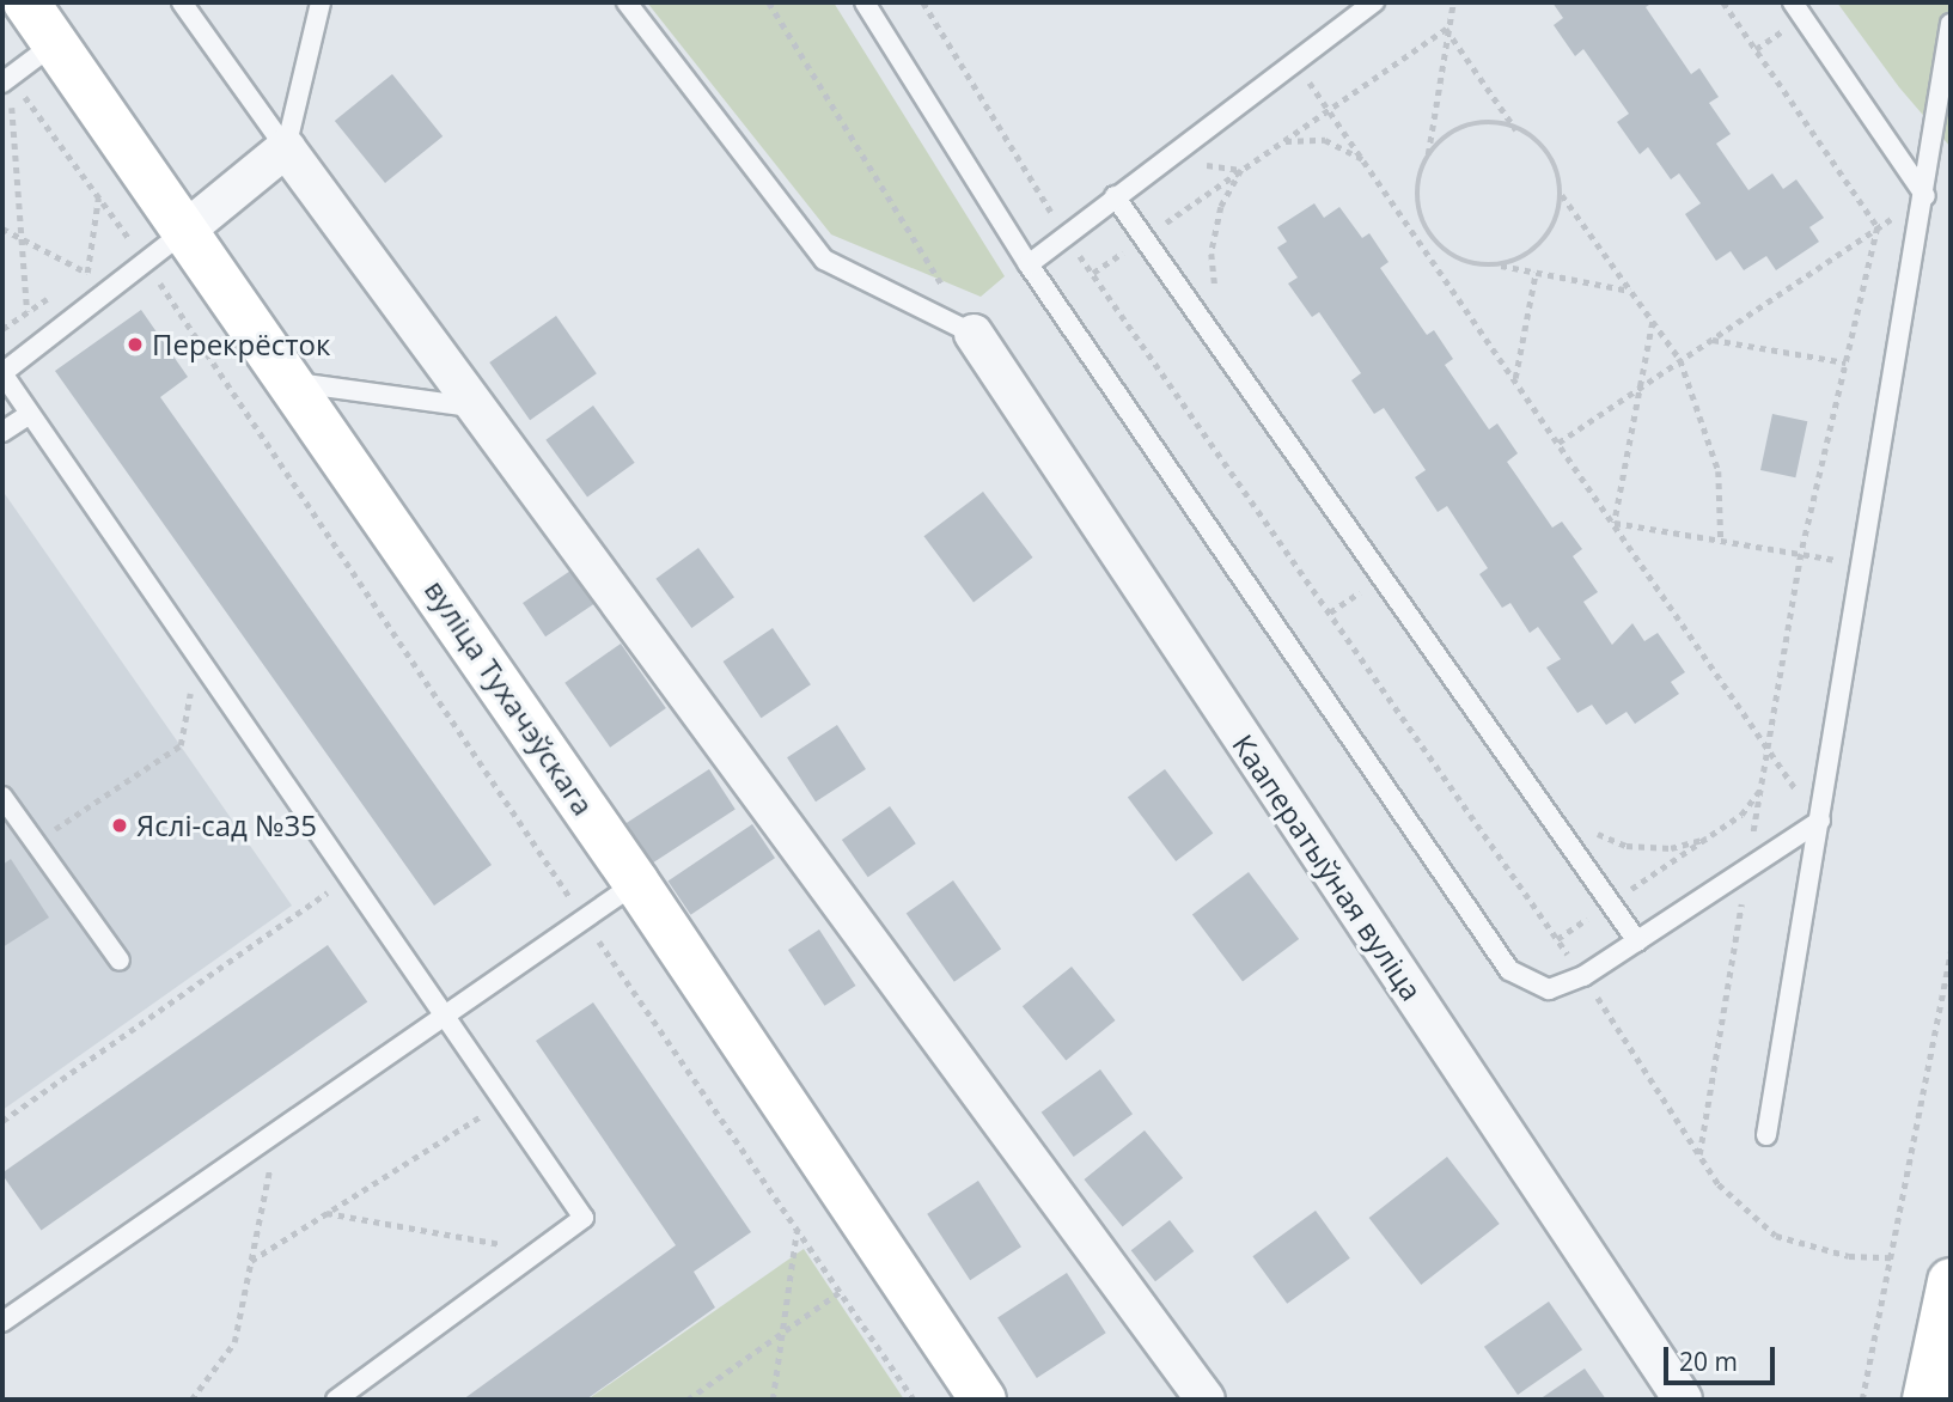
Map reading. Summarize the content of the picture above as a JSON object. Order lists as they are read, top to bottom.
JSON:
{
  "streets": {
    "street": ["вуліца Тухачэўскага", "Кааператыўная вуліца"]
  },
  "places": ["Перекрёсток", "Яслі-сад №35"],
  "scale_bar": "20 m"
}
